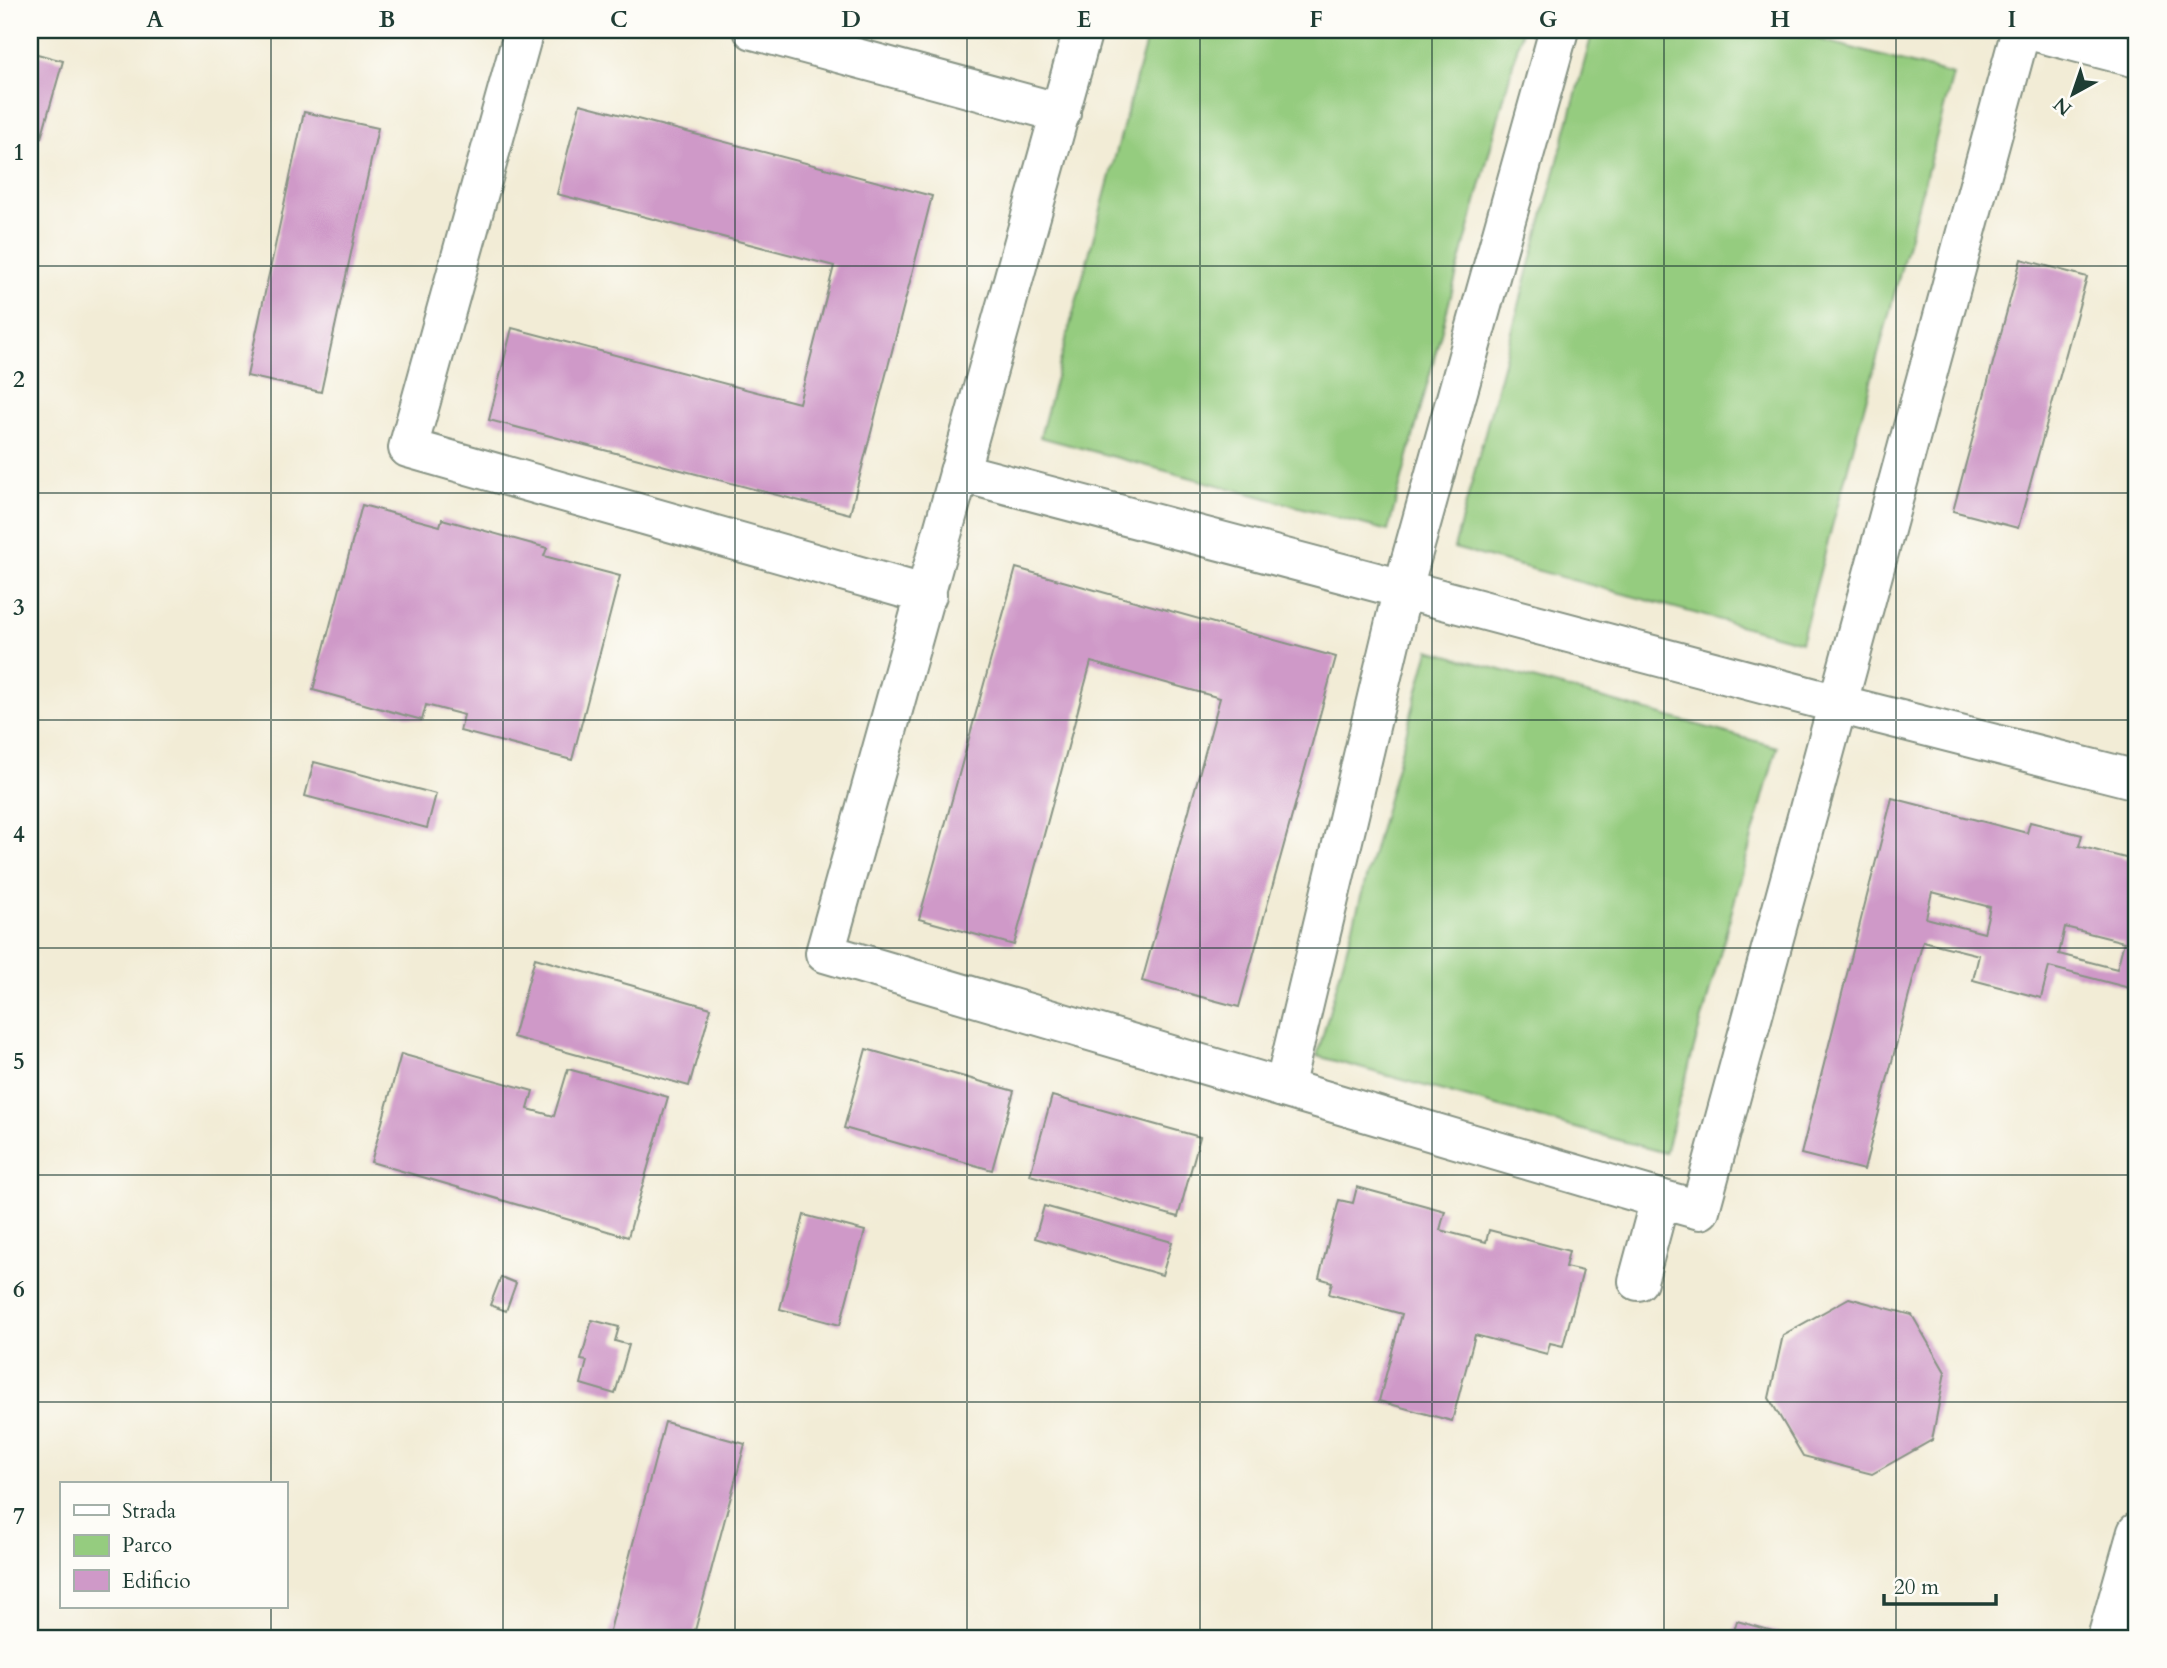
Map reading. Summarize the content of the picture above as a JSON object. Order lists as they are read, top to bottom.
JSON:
{
  "legend": ["Strada", "Parco", "Edificio"],
  "scale_bar": "20 m",
  "north": "bottom left",
  "grid": {
    "columns": [
      "A",
      "B",
      "C",
      "D",
      "E",
      "F",
      "G",
      "H",
      "I"
    ],
    "rows": [
      "1",
      "2",
      "3",
      "4",
      "5",
      "6",
      "7"
    ]
  }
}
